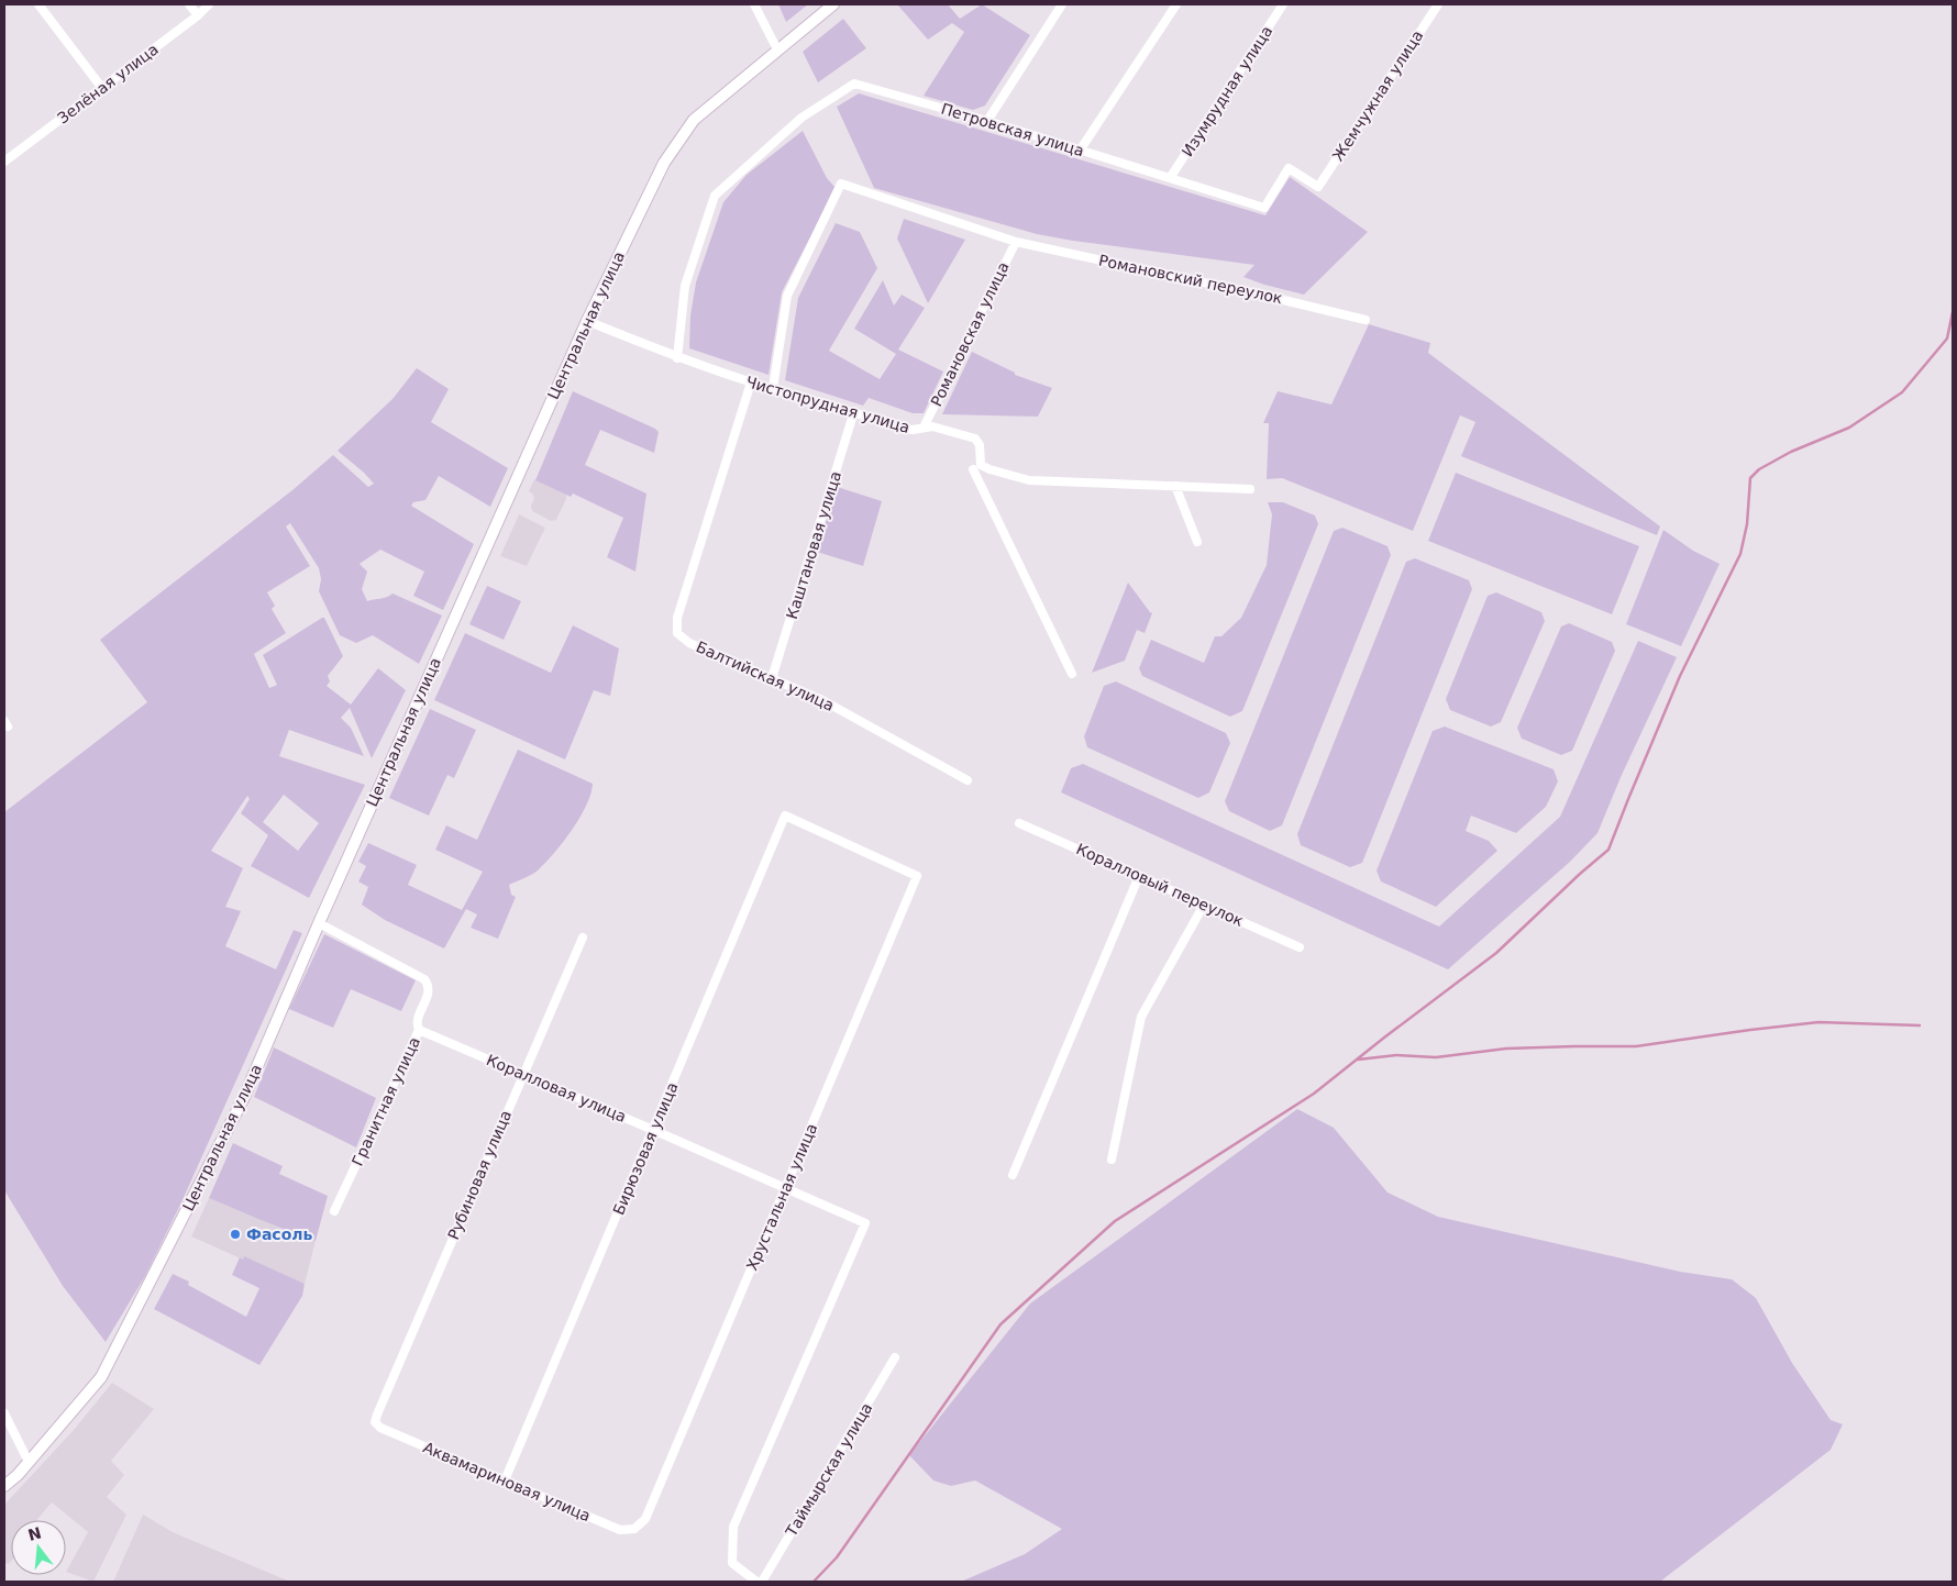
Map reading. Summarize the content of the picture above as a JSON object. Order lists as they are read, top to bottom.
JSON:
{
  "streets": {
    "main road": ["Центральная улица"],
    "street": [
      "Зелёная улица",
      "Изумрудная улица",
      "Жемчужная улица",
      "Петровская улица",
      "Романовский переулок",
      "Романовская улица",
      "Чистопрудная улица",
      "Каштановая улица",
      "Балтийская улица",
      "Коралловый переулок",
      "Коралловая улица",
      "Гранитная улица",
      "Бирюзовая улица",
      "Рубиновая улица",
      "Хрустальная улица",
      "Таймырская улица",
      "Аквамариновая улица"
    ]
  },
  "crossings": [
    ["Изумрудная улица", "Петровская улица"],
    ["Жемчужная улица", "Петровская улица"],
    ["Петровская улица", "Чистопрудная улица"],
    ["Романовский переулок", "Романовская улица"],
    ["Центральная улица", "Чистопрудная улица"],
    ["Центральная улица", "Гранитная улица"],
    ["Романовская улица", "Чистопрудная улица"],
    ["Чистопрудная улица", "Каштановая улица"],
    ["Чистопрудная улица", "Балтийская улица"],
    ["Каштановая улица", "Балтийская улица"],
    ["Коралловая улица", "Гранитная улица"],
    ["Коралловая улица", "Бирюзовая улица"],
    ["Коралловая улица", "Рубиновая улица"],
    ["Коралловая улица", "Хрустальная улица"],
    ["Бирюзовая улица", "Хрустальная улица"],
    ["Бирюзовая улица", "Аквамариновая улица"],
    ["Рубиновая улица", "Аквамариновая улица"],
    ["Хрустальная улица", "Аквамариновая улица"]
  ],
  "places": ["Фасоль"],
  "north": "top"
}
